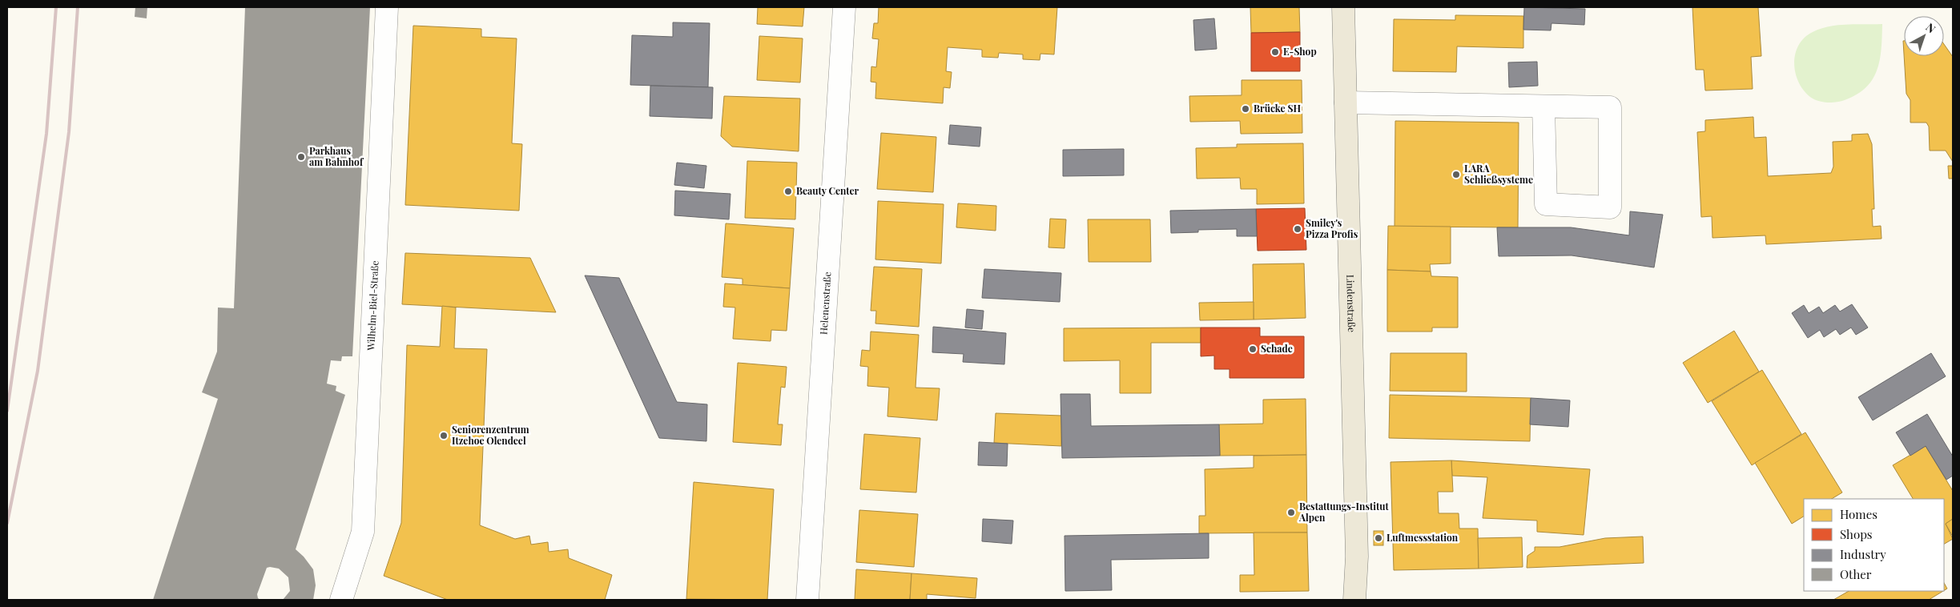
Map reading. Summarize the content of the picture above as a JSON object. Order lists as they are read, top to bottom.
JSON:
{
  "streets": {
    "main road": ["Lindenstraße"],
    "street": ["Helenenstraße", "Wilhelm-Biel-Straße"]
  },
  "places": [
    "E-Shop",
    "Brücke SH",
    "Parkhaus am Bahnhof",
    "LARA Schließsysteme",
    "Beauty Center",
    "Smiley's Pizza Profis",
    "Schade",
    "Seniorenzentrum Itzehoe Olendeel",
    "Bestattungs-Institut Alpen",
    "Luftmessstation"
  ],
  "legend": [
    "Homes",
    "Shops",
    "Industry",
    "Other"
  ],
  "north": "top right"
}
